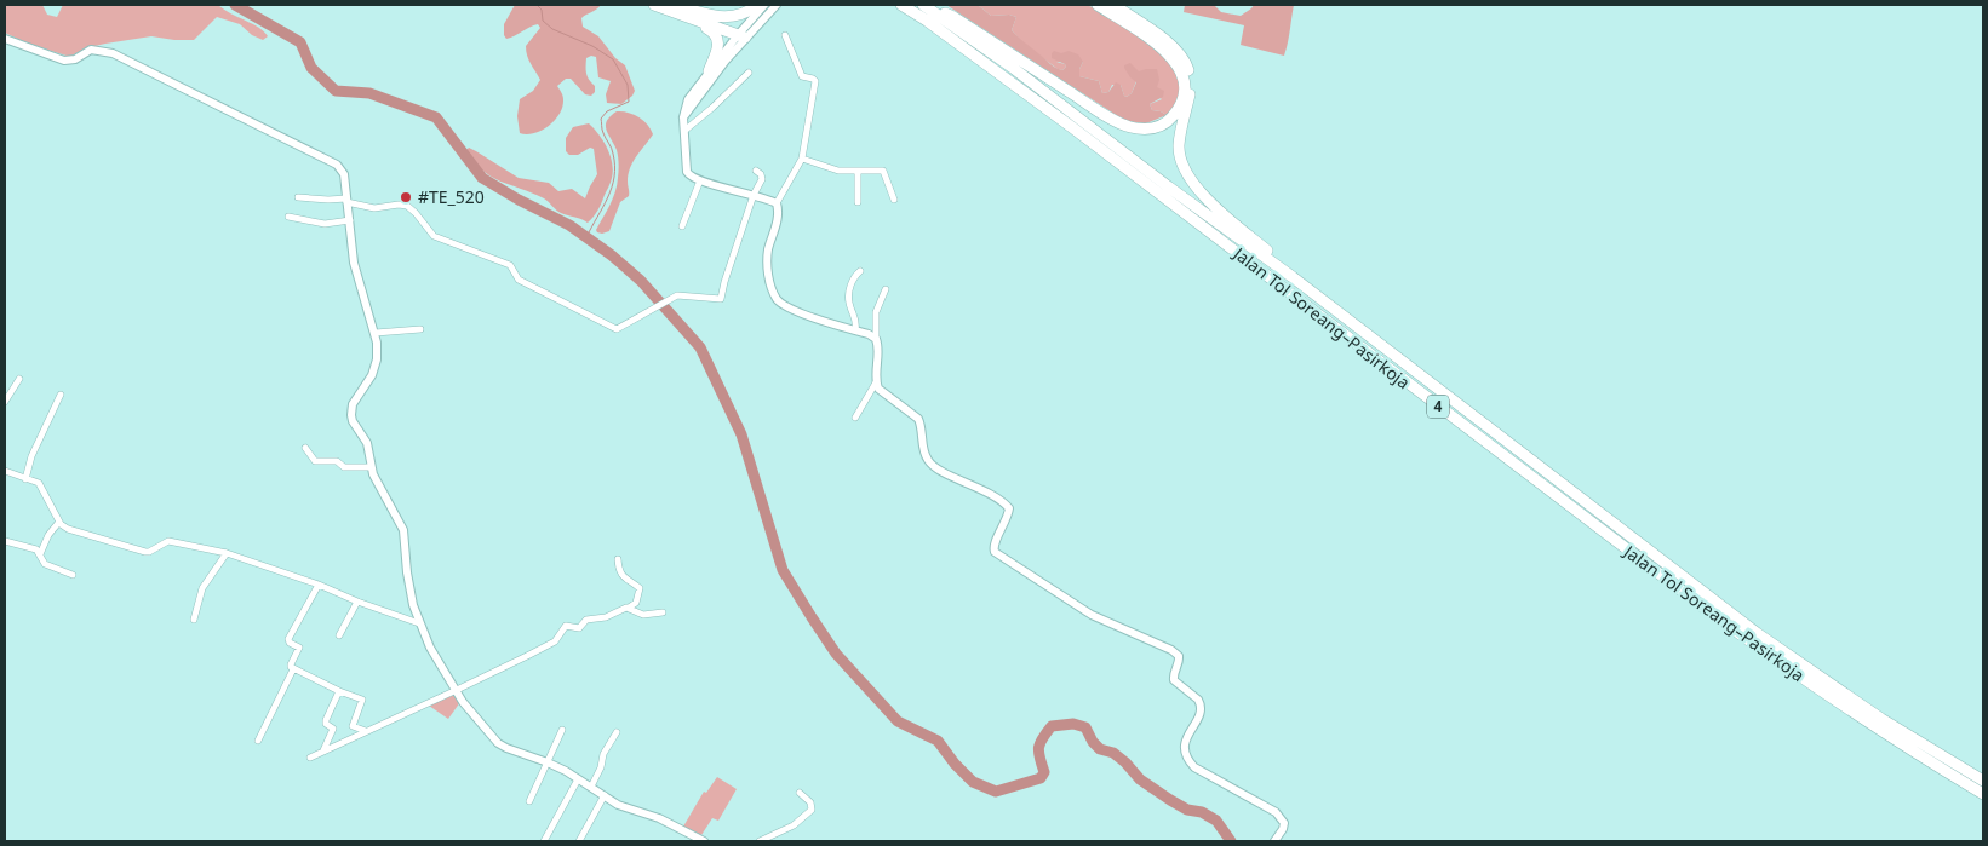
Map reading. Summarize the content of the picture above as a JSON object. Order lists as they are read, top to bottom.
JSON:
{
  "streets": {
    "highway": ["Jalan Tol Soreang–Pasirkoja", "4"]
  },
  "places": ["#TE_520"]
}
